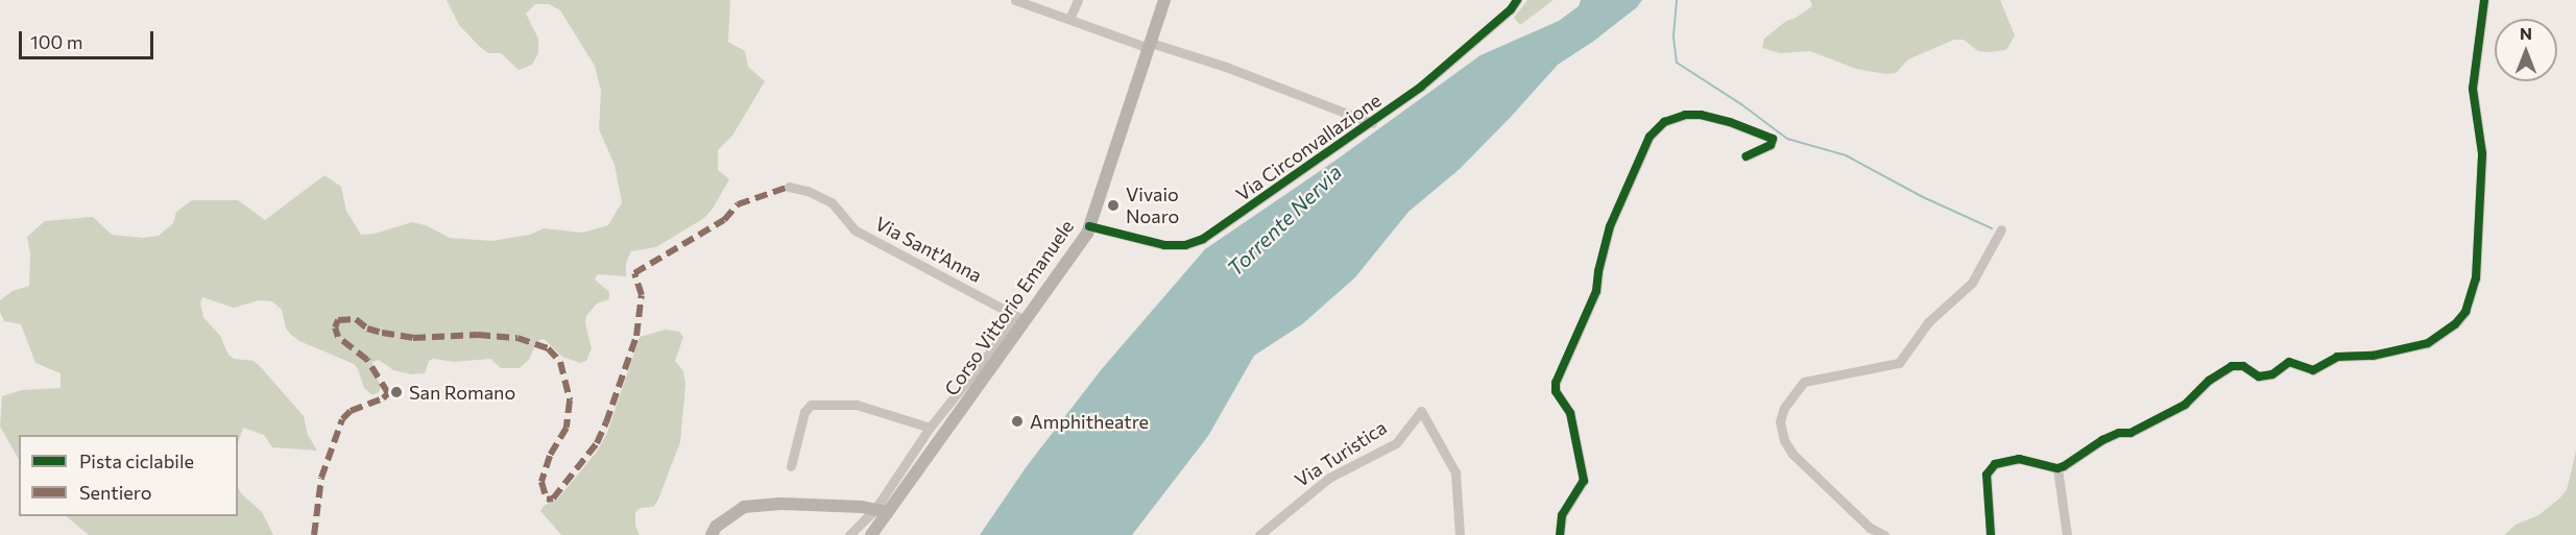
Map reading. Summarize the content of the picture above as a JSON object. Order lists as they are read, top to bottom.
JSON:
{
  "streets": {
    "main road": ["Corso Vittorio Emanuele"],
    "street": ["Via Circonvallazione", "Via Sant'Anna", "Via Turistica"]
  },
  "crossings": [
    ["Via Circonvallazione", "Corso Vittorio Emanuele"],
    ["Via Sant'Anna", "Corso Vittorio Emanuele"]
  ],
  "water": ["Torrente Nervia"],
  "places": ["Vivaio Noaro", "San Romano", "Amphitheatre"],
  "legend": ["Pista ciclabile", "Sentiero"],
  "scale_bar": "100 m",
  "north": "top"
}
